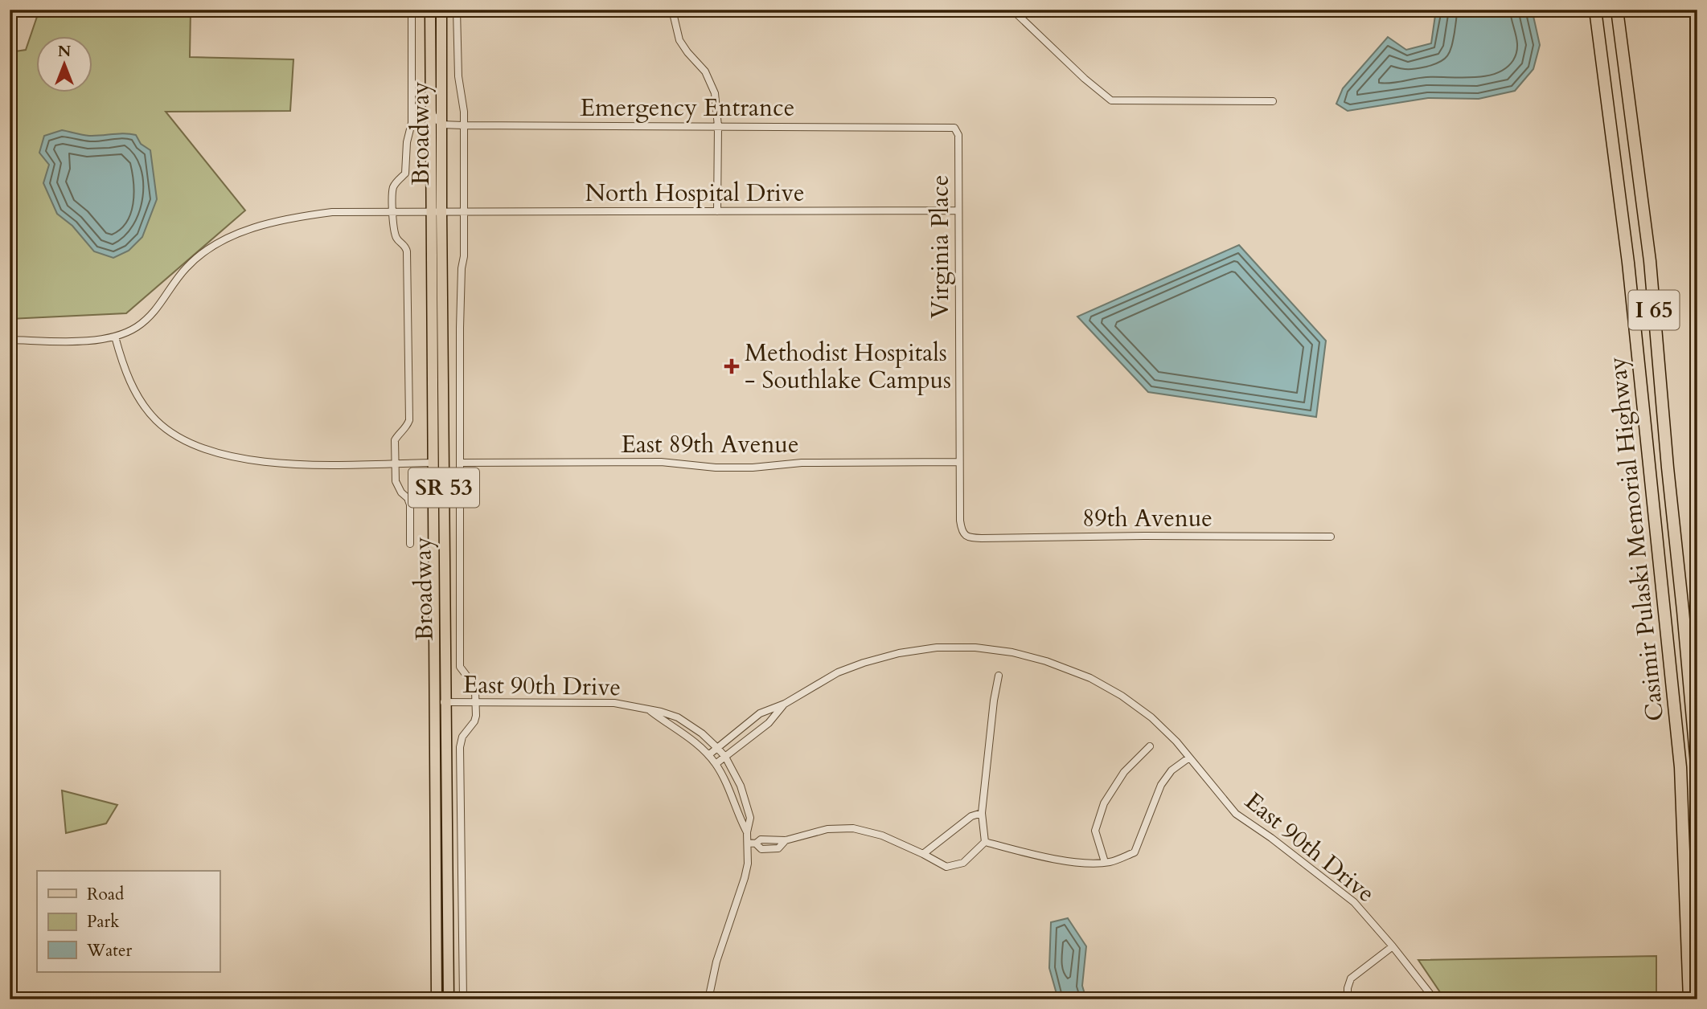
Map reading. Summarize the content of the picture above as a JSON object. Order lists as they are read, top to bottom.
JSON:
{
  "streets": {
    "highway": ["I 65", "Casimir Pulaski Memorial Highway"],
    "main road": ["Broadway", "SR 53"],
    "street": [
      "Emergency Entrance",
      "North Hospital Drive",
      "Virginia Place",
      "East 89th Avenue",
      "89th Avenue",
      "East 90th Drive"
    ]
  },
  "crossings": [
    ["Emergency Entrance", "Broadway"],
    ["Emergency Entrance", "Virginia Place"],
    ["Broadway", "North Hospital Drive"],
    ["Broadway", "East 90th Drive"],
    ["North Hospital Drive", "Virginia Place"],
    ["Virginia Place", "East 89th Avenue"],
    ["Virginia Place", "89th Avenue"]
  ],
  "places": {
    "health": ["Methodist Hospitals - Southlake Campus"]
  },
  "legend": ["Road", "Park", "Water"],
  "north": "top"
}
